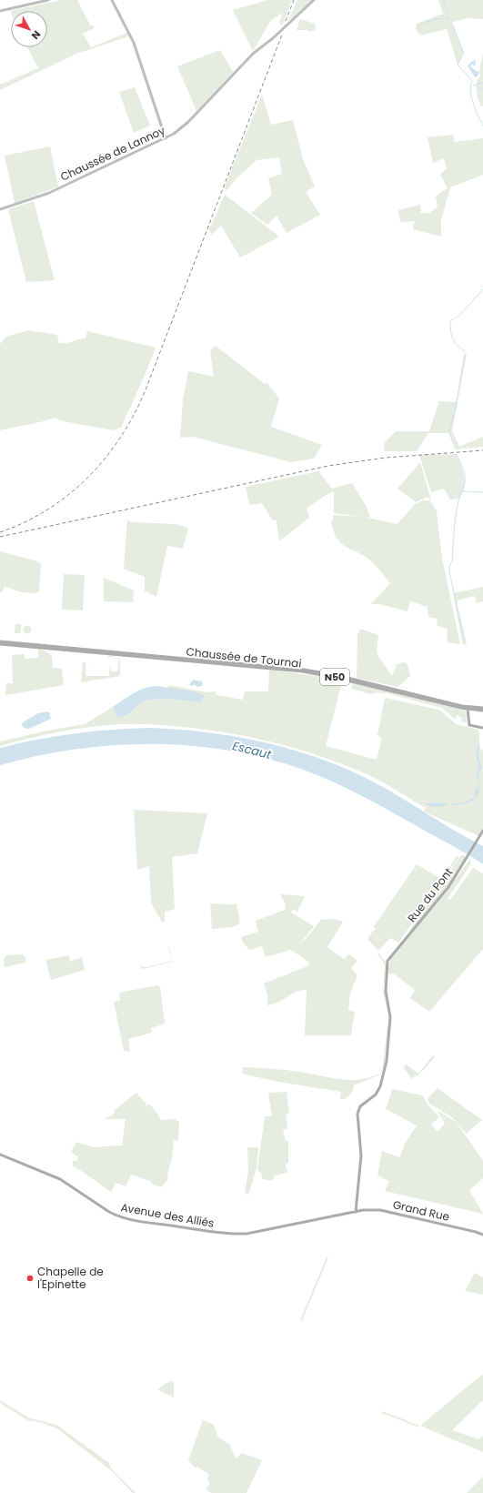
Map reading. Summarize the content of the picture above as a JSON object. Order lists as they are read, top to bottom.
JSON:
{
  "streets": {
    "main road": [
      "Chaussée de Lannoy",
      "Chaussée de Tournai",
      "N50",
      "Rue du Pont",
      "Grand Rue",
      "Avenue des Alliés"
    ]
  },
  "crossings": [
    ["Rue du Pont", "Grand Rue"],
    ["Rue du Pont", "Avenue des Alliés"],
    ["Grand Rue", "Avenue des Alliés"]
  ],
  "water": ["Escaut"],
  "places": ["Chapelle de l'Epinette"],
  "north": "bottom right"
}
